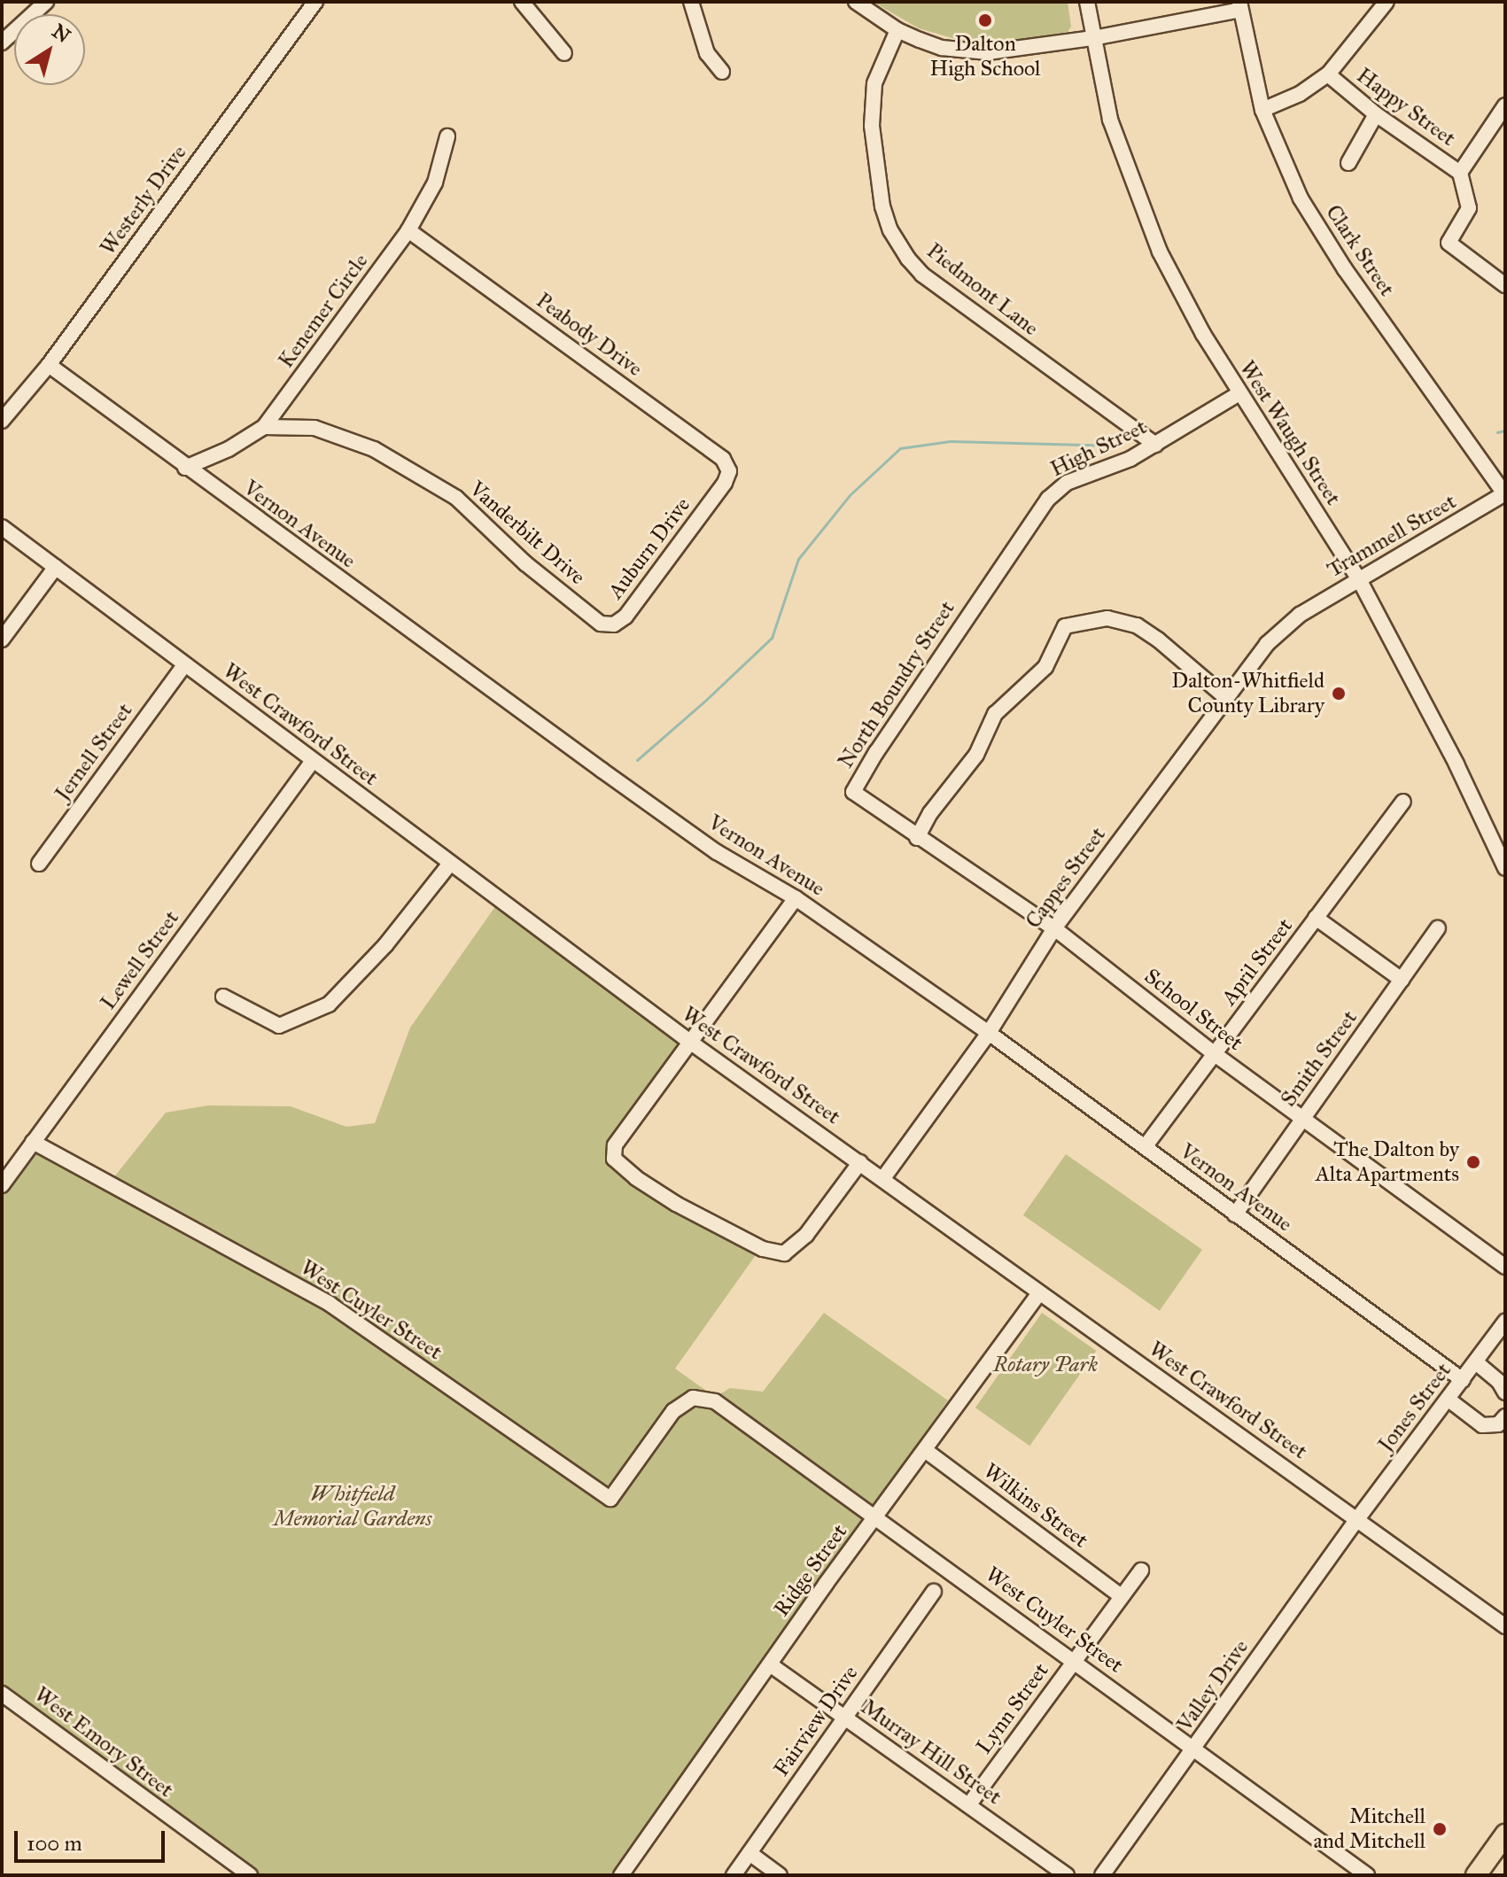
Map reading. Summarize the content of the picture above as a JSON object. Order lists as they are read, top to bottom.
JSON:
{
  "streets": {
    "street": [
      "Happy Street",
      "Westerly Drive",
      "Clark Street",
      "Piedmont Lane",
      "Kenemer Circle",
      "Peabody Drive",
      "West Waugh Street",
      "High Street",
      "Vernon Avenue",
      "Vanderbilt Drive",
      "Trammell Street",
      "Auburn Drive",
      "North Boundry Street",
      "West Crawford Street",
      "Jernell Street",
      "Cappes Street",
      "Lewell Street",
      "April Street",
      "School Street",
      "Smith Street",
      "West Cuyler Street",
      "Jones Street",
      "Wilkins Street",
      "Ridge Street",
      "Valley Drive",
      "Lynn Street",
      "Fairview Drive",
      "West Emory Street",
      "Murray Hill Street"
    ]
  },
  "crossings": [
    ["Westerly Drive", "Vernon Avenue"],
    ["Clark Street", "Trammell Street"],
    ["Piedmont Lane", "High Street"],
    ["Kenemer Circle", "Peabody Drive"],
    ["Kenemer Circle", "Vernon Avenue"],
    ["Kenemer Circle", "Vanderbilt Drive"],
    ["Peabody Drive", "Auburn Drive"],
    ["West Waugh Street", "High Street"],
    ["West Waugh Street", "Trammell Street"],
    ["High Street", "North Boundry Street"],
    ["Vernon Avenue", "Cappes Street"],
    ["Vernon Avenue", "April Street"],
    ["Vernon Avenue", "Smith Street"],
    ["Vernon Avenue", "Jones Street"],
    ["Vanderbilt Drive", "Auburn Drive"],
    ["Trammell Street", "Cappes Street"],
    ["North Boundry Street", "School Street"],
    ["West Crawford Street", "Jernell Street"],
    ["West Crawford Street", "Cappes Street"],
    ["West Crawford Street", "Lewell Street"],
    ["West Crawford Street", "Jones Street"],
    ["West Crawford Street", "Ridge Street"],
    ["West Crawford Street", "Valley Drive"],
    ["Cappes Street", "School Street"],
    ["Lewell Street", "West Cuyler Street"],
    ["April Street", "School Street"],
    ["School Street", "Smith Street"],
    ["West Cuyler Street", "Ridge Street"],
    ["West Cuyler Street", "Valley Drive"],
    ["West Cuyler Street", "Lynn Street"],
    ["Jones Street", "Valley Drive"],
    ["Wilkins Street", "Ridge Street"],
    ["Wilkins Street", "Lynn Street"],
    ["Ridge Street", "Murray Hill Street"],
    ["Lynn Street", "Murray Hill Street"],
    ["Fairview Drive", "Murray Hill Street"]
  ],
  "parks": ["Rotary Park", "Whitfield Memorial Gardens"],
  "places": [
    "Dalton High School",
    "Dalton-Whitfield County Library",
    "The Dalton by Alta Apartments",
    "Mitchell and Mitchell"
  ],
  "scale_bar": "100 m",
  "north": "top right"
}
